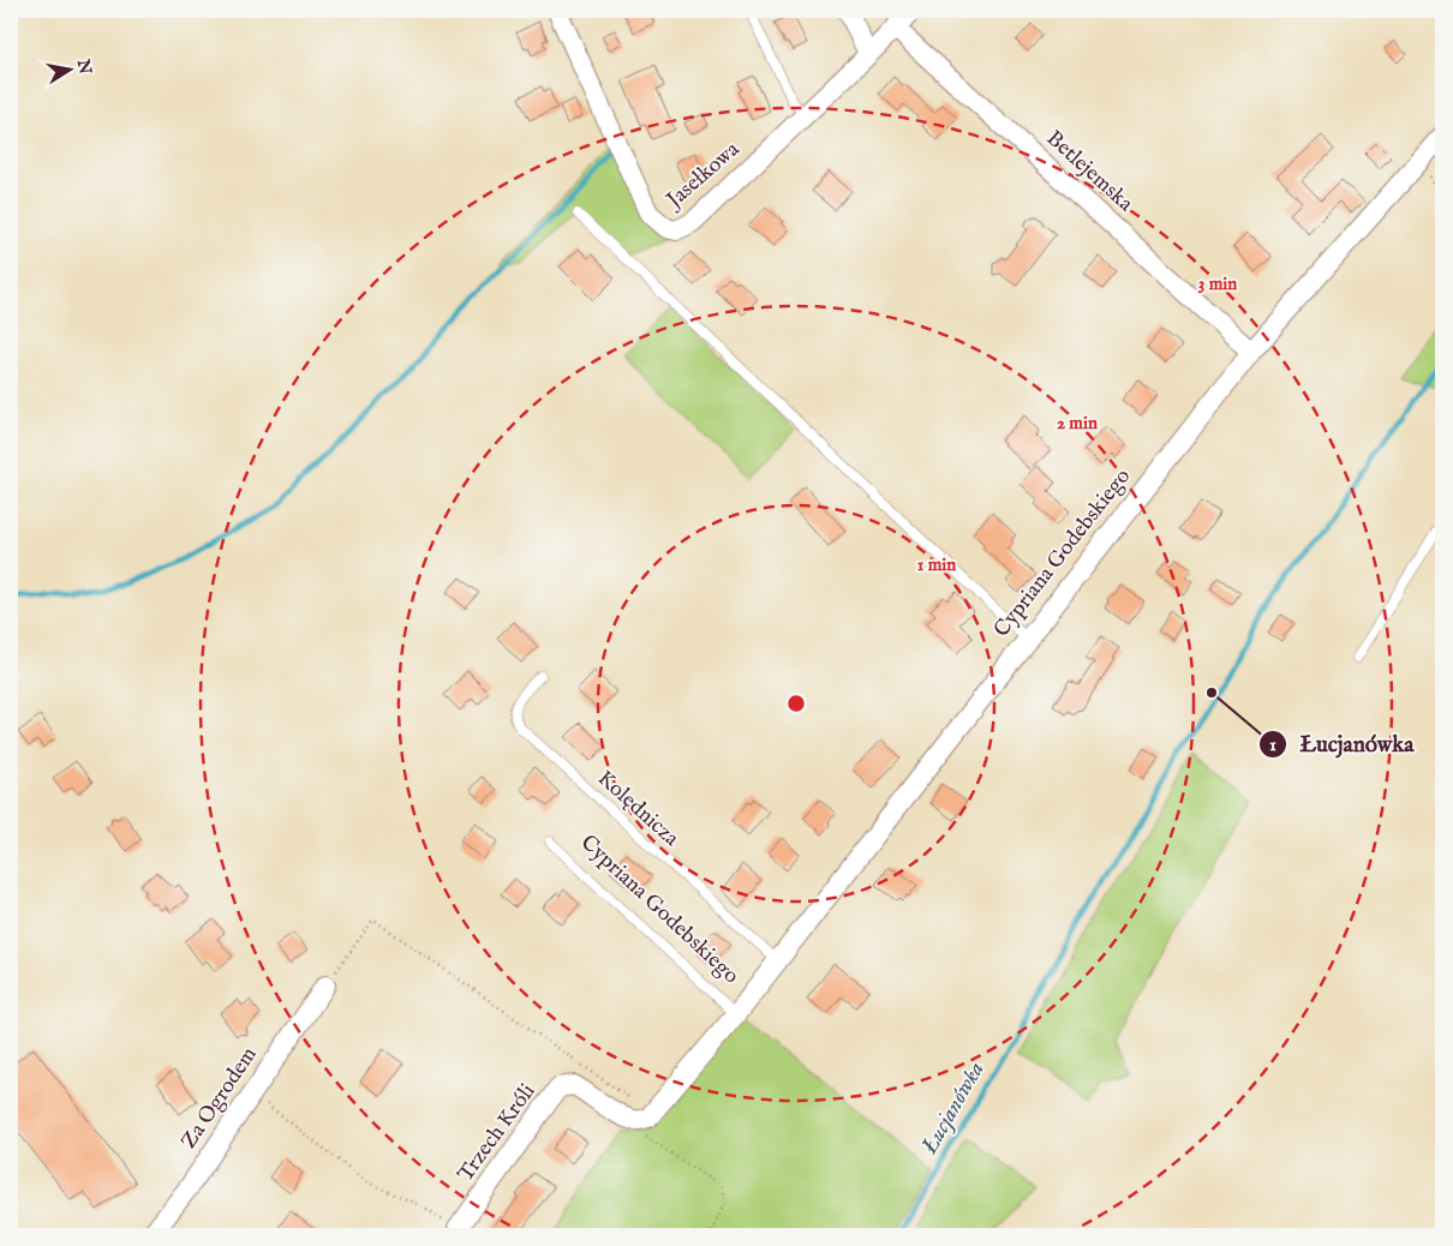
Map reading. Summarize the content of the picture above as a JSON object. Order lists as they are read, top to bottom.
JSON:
{
  "streets": {
    "street": [
      "Betlejemska",
      "Jasełkowa",
      "Cypriana Godebskiego",
      "Za Ogrodem",
      "Trzech Króli"
    ],
    "lane": ["Kolędnicza"]
  },
  "crossings": [
    ["Betlejemska", "Jasełkowa"],
    ["Betlejemska", "Cypriana Godebskiego"],
    ["Cypriana Godebskiego", "Kolędnicza"],
    ["Cypriana Godebskiego", "Trzech Króli"]
  ],
  "water": ["Łucjanówka"],
  "places": ["Łucjanówka"],
  "north": "right",
  "rings": ["3 min", "2 min", "1 min"]
}
